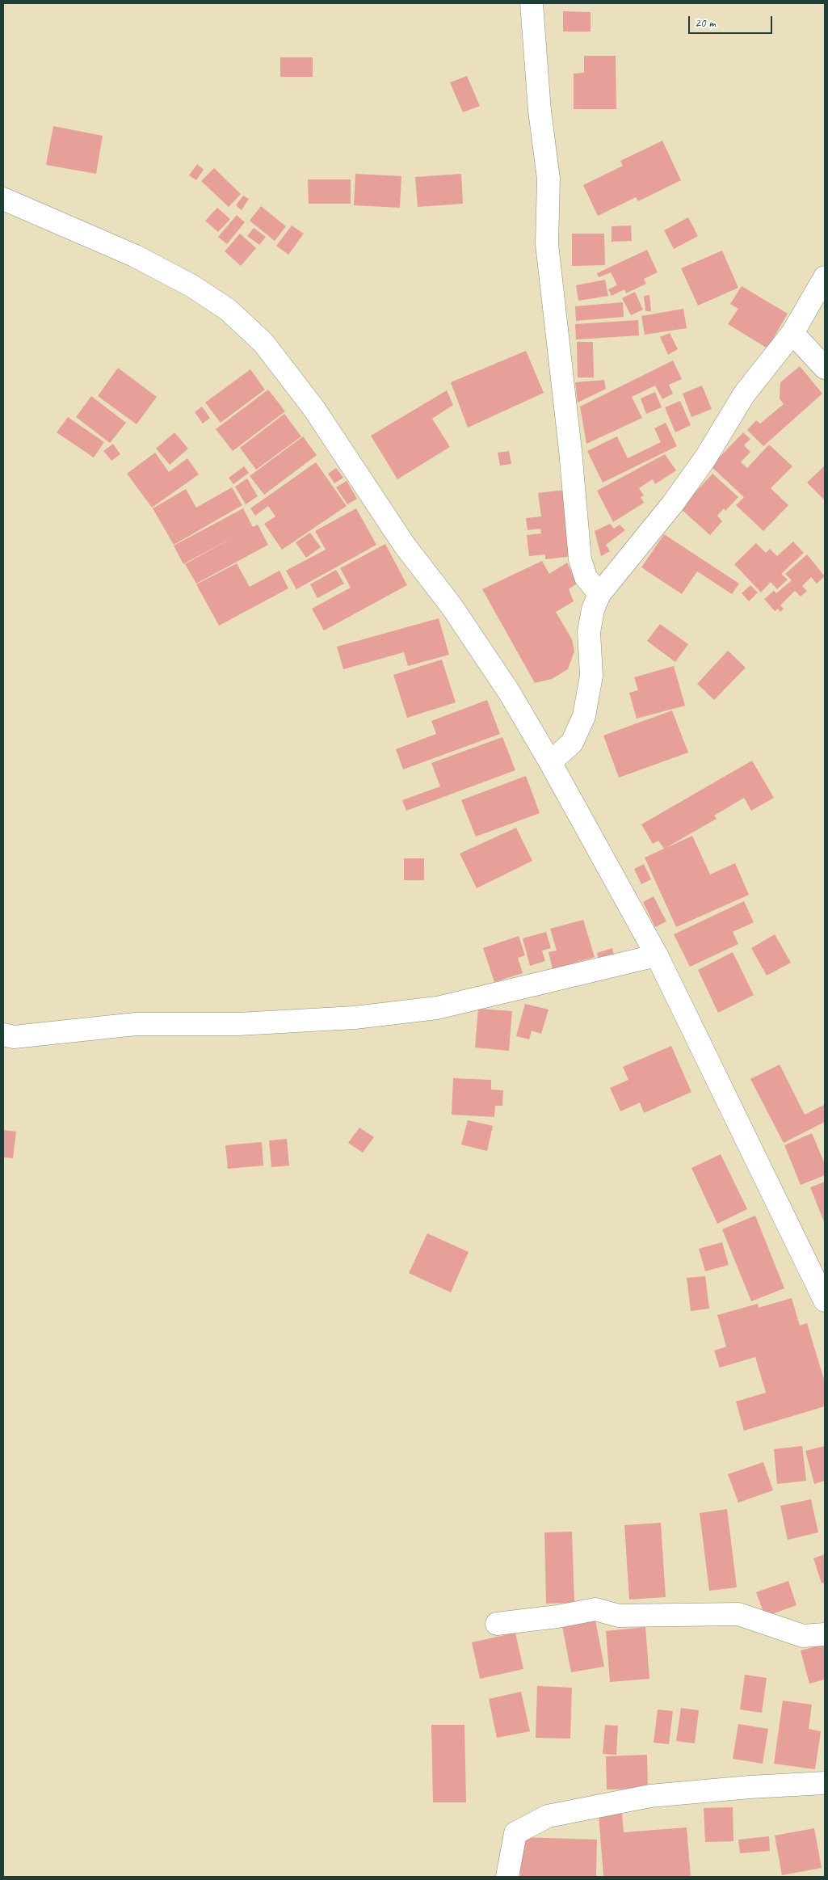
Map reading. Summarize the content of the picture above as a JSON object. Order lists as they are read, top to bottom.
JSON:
{
  "scale_bar": "20 m"
}
